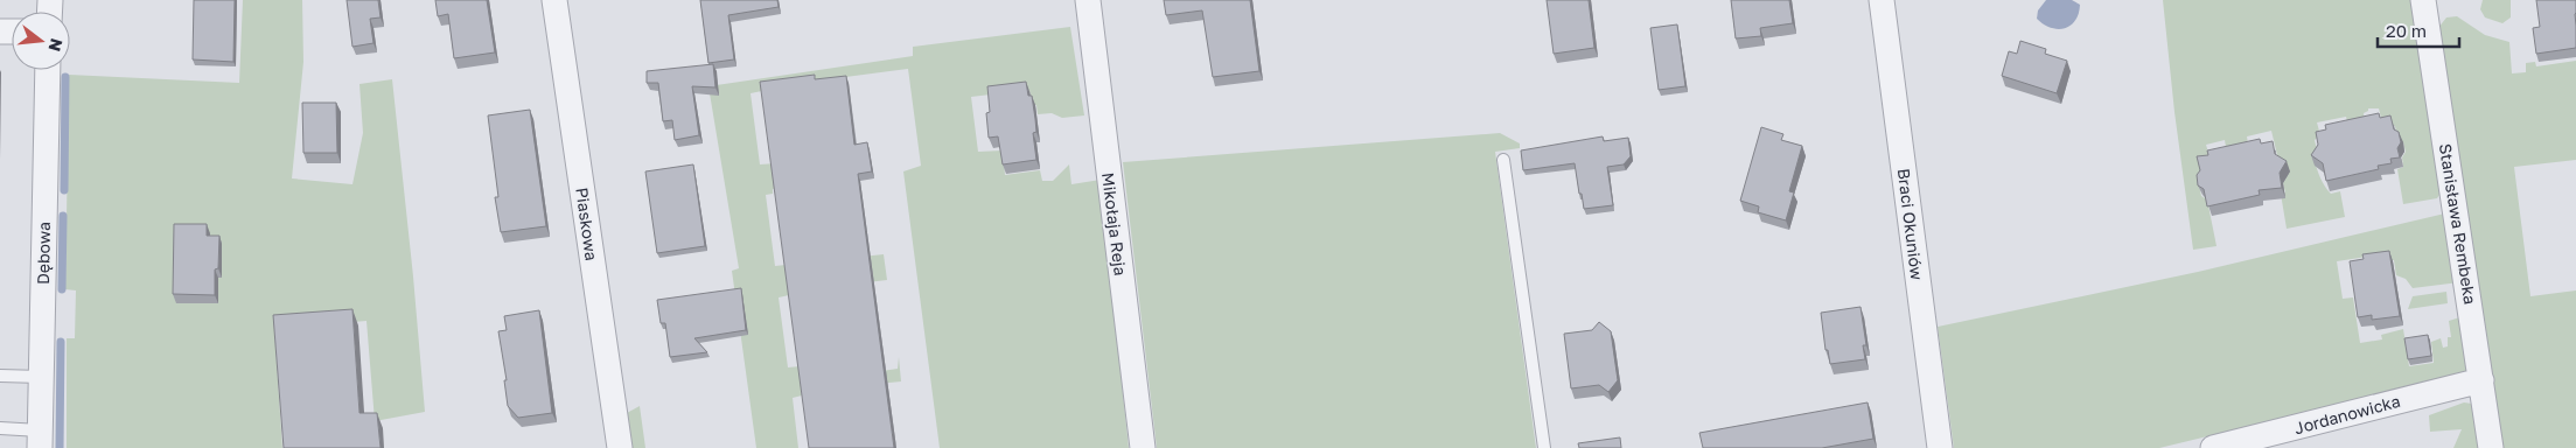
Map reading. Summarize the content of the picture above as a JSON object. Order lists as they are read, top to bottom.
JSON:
{
  "streets": {
    "street": [
      "Piaskowa",
      "Mikołaja Reja",
      "Braci Okuniów",
      "Stanisława Rembeka",
      "Dębowa",
      "Jordanowicka"
    ]
  },
  "crossings": [
    ["Stanisława Rembeka", "Jordanowicka"]
  ],
  "scale_bar": "20 m",
  "north": "right"
}
